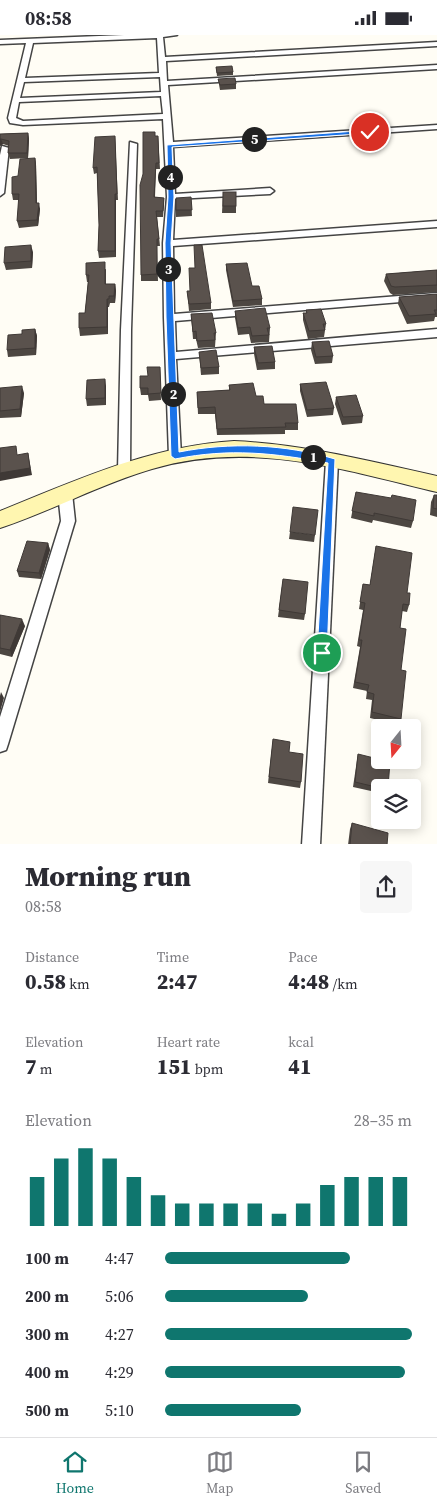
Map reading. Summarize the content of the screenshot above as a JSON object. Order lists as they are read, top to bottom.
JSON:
{
  "north": "bottom",
  "page": {
    "status": "08:58",
    "pins": [
      "5",
      "4",
      "3",
      "2",
      "1"
    ],
    "heading": ["Morning run", "08:58"],
    "stats": [
      ["Distance", "0.58 km"],
      ["Time", "2:47"],
      ["Pace", "4:48 /km"],
      ["Elevation", "7 m"],
      ["Heart rate", "151 bpm"],
      ["kcal", "41"]
    ],
    "chart": ["Elevation", "28–35 m"],
    "list": [
      {
        "name": "100 m",
        "note": "4:47"
      },
      {
        "name": "200 m",
        "note": "5:06"
      },
      {
        "name": "300 m",
        "note": "4:27"
      },
      {
        "name": "400 m",
        "note": "4:29"
      },
      {
        "name": "500 m",
        "note": "5:10"
      }
    ],
    "tabs": ["Home", "Map", "Saved"]
  }
}
